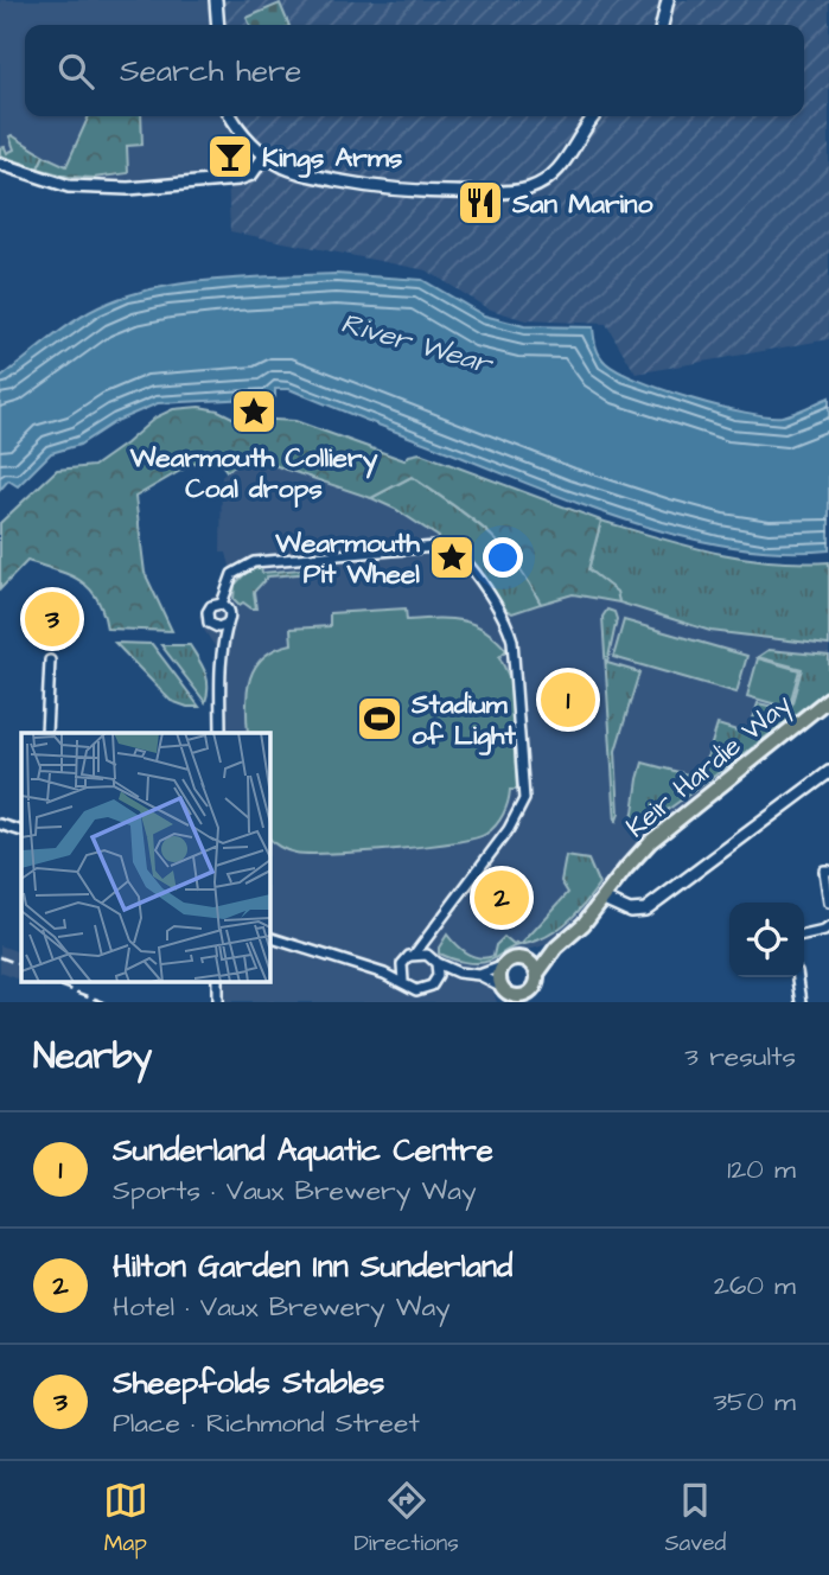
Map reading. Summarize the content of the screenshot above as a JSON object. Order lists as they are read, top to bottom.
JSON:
{
  "streets": {
    "main road": ["Keir Hardie Way"]
  },
  "water": ["River Wear"],
  "places": {
    "bar": ["Kings Arms"],
    "restaurant": ["San Marino"],
    "place": ["Wearmouth Colliery Coal drops", "Wearmouth Pit Wheel"],
    "sports": ["Stadium of Light"]
  },
  "page": {
    "search": "Search here",
    "pins": ["3", "1", "2"],
    "heading": ["Nearby", "3 results"],
    "list": [
      {
        "mark": "1",
        "name": "Sunderland Aquatic Centre",
        "note": "Sports · Vaux Brewery Way",
        "value": "120 m"
      },
      {
        "mark": "2",
        "name": "Hilton Garden Inn Sunderland",
        "note": "Hotel · Vaux Brewery Way",
        "value": "260 m"
      },
      {
        "mark": "3",
        "name": "Sheepfolds Stables",
        "note": "Place · Richmond Street",
        "value": "350 m"
      }
    ],
    "nav": ["Map", "Directions", "Saved"]
  }
}
